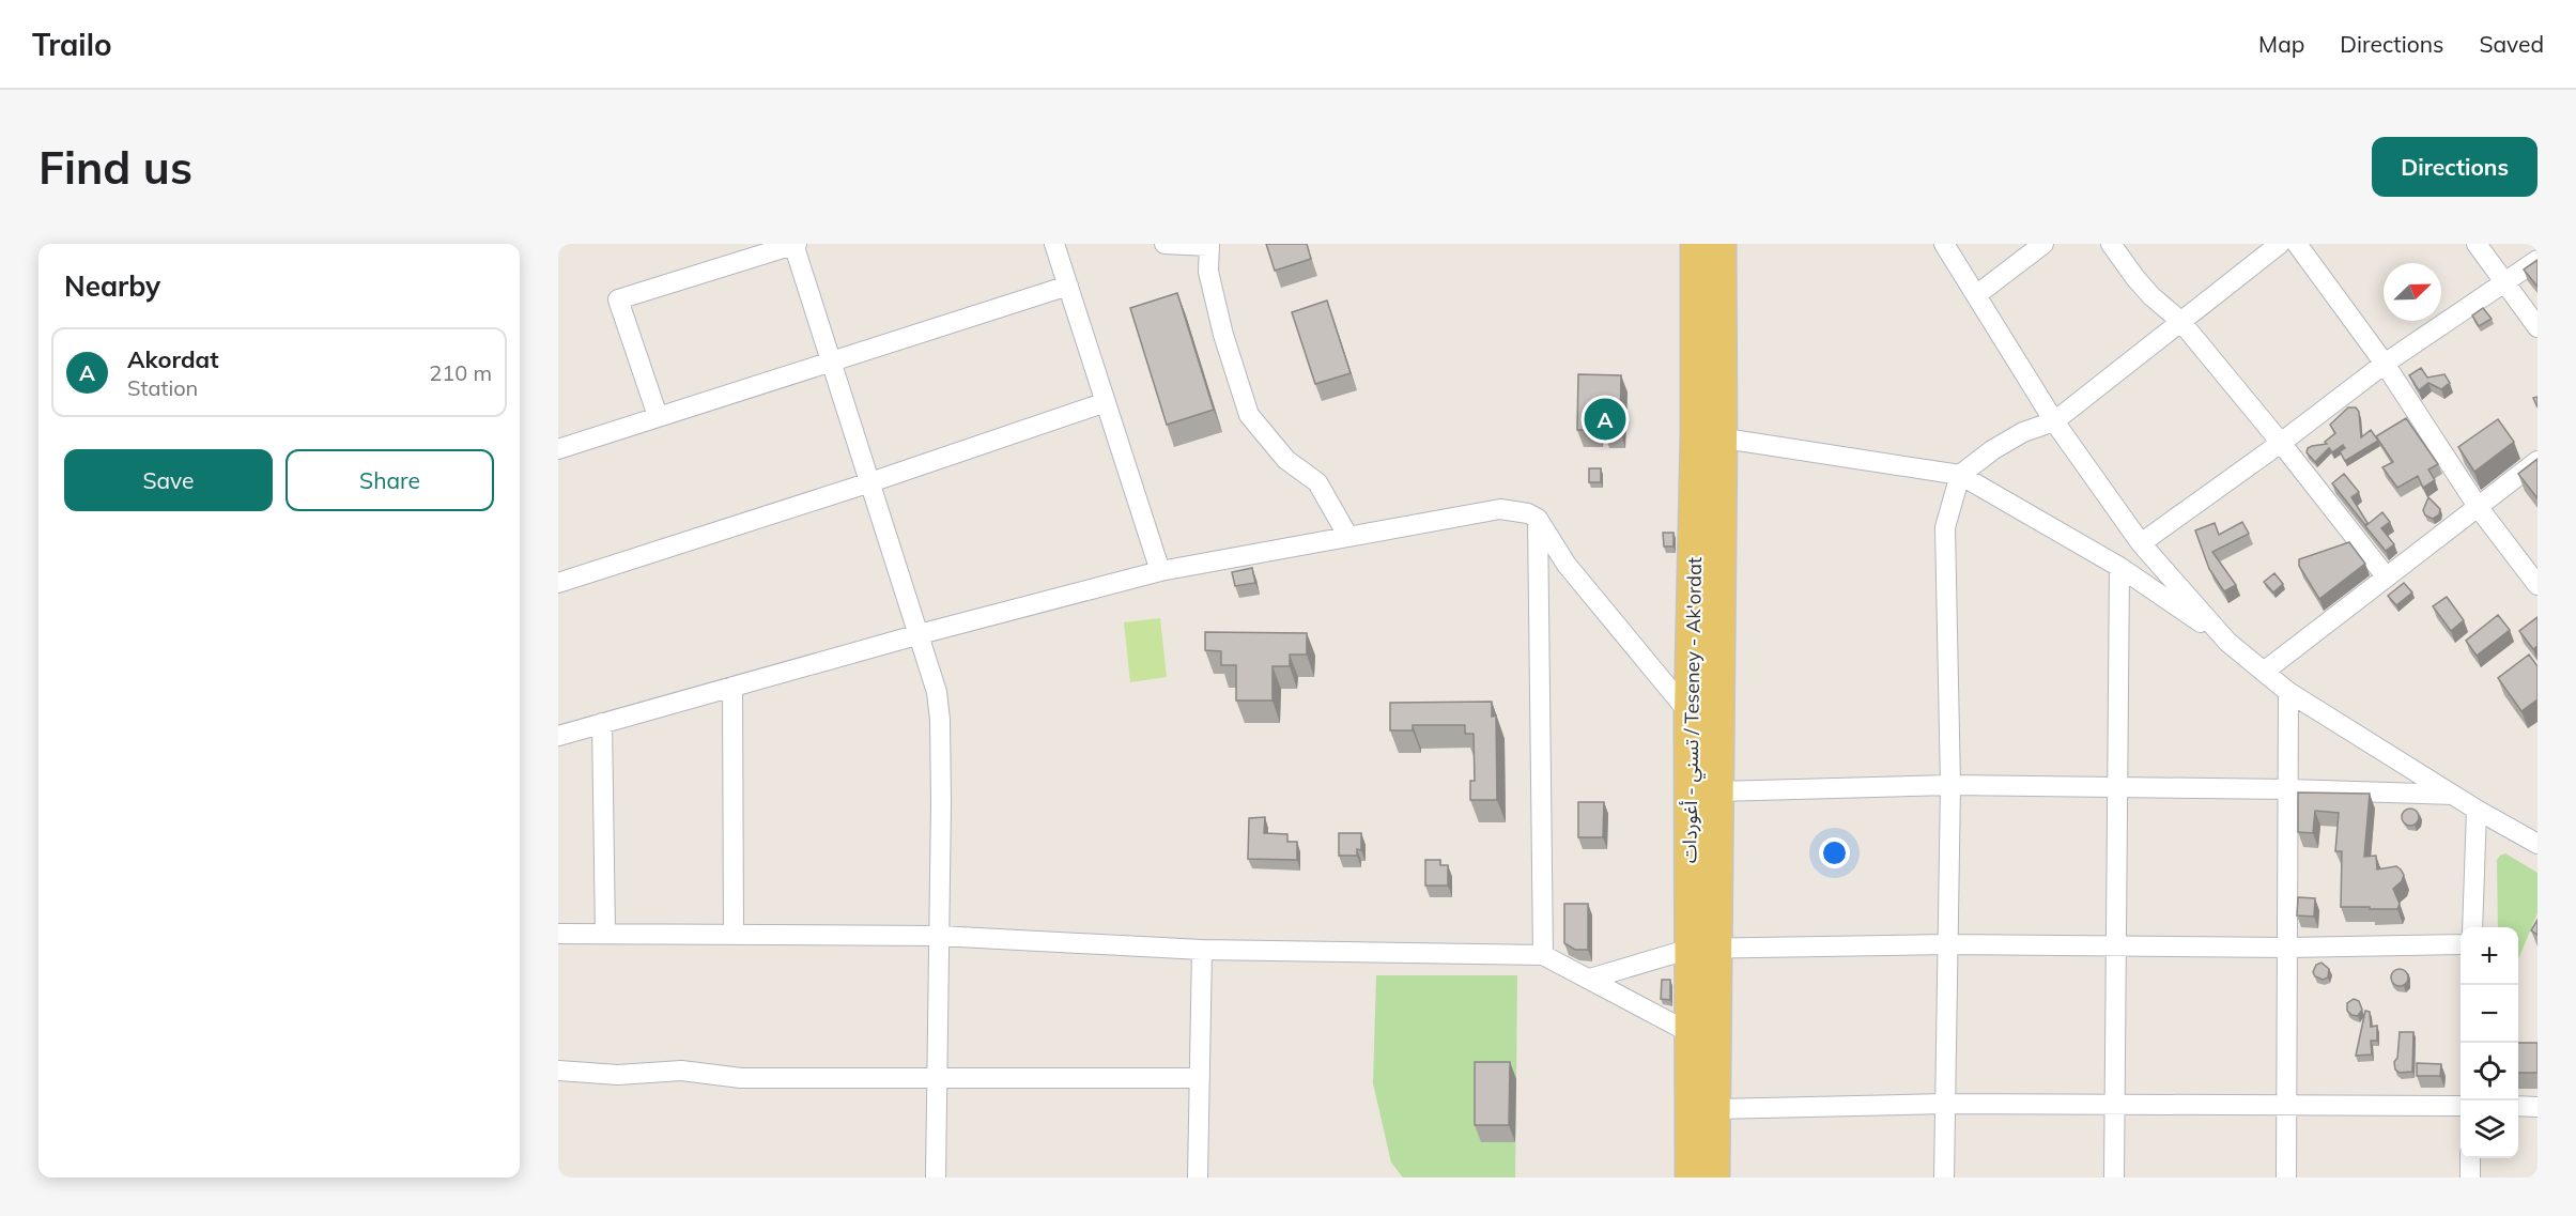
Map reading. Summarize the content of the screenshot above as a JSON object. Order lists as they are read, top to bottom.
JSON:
{
  "streets": {
    "main road": ["تسني - أغوردات / Teseney - Ak'ordat"]
  },
  "north": "top right",
  "page": {
    "header": "Trailo",
    "nav": ["Map", "Directions", "Saved"],
    "buttons": [
      "Directions",
      ["Save", "Share"]
    ],
    "title": "Find us",
    "heading": "Nearby",
    "list": [
      {
        "mark": "A",
        "name": "Akordat",
        "note": "Station",
        "value": "210 m"
      }
    ],
    "pins": "A",
    "map_buttons": ["+", "−"]
  }
}
